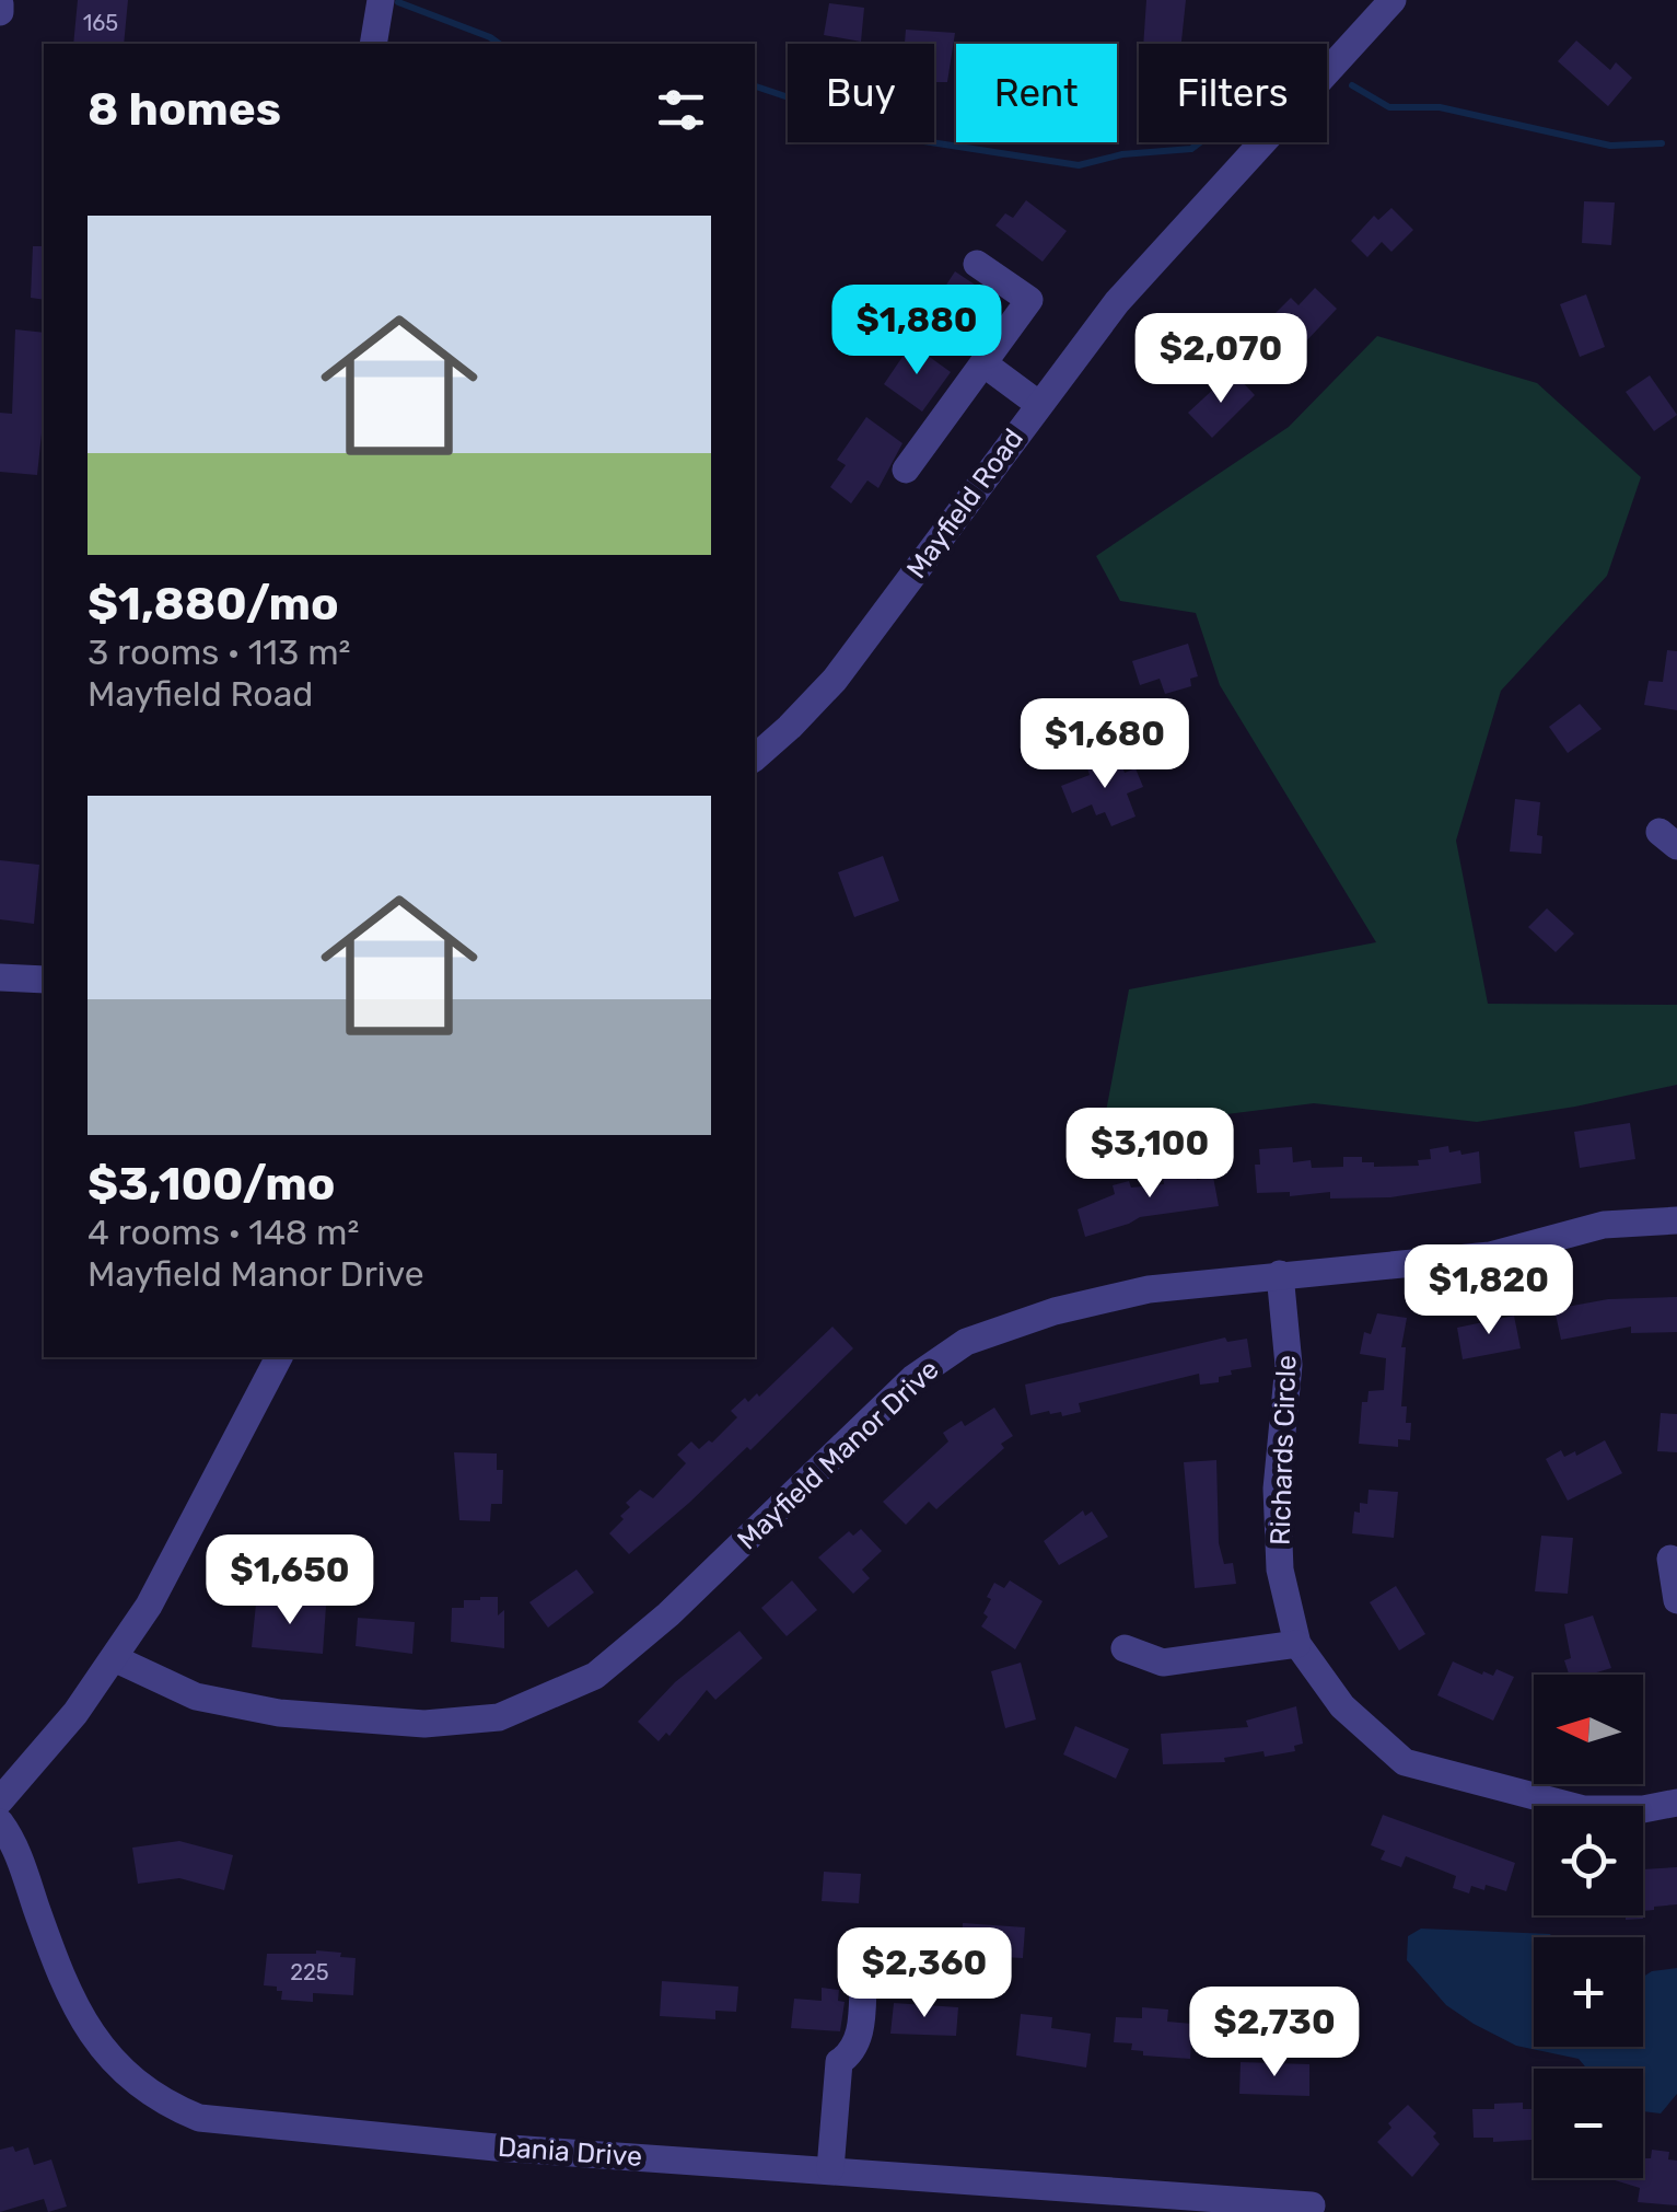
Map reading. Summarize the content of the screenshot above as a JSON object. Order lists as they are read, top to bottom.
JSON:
{
  "streets": {
    "street": [
      "Mayfield Road",
      "Richards Circle",
      "Mayfield Manor Drive",
      "Dania Drive"
    ]
  },
  "crossings": [
    ["Richards Circle", "Mayfield Manor Drive"]
  ],
  "house_numbers": ["165", "225"],
  "north": "left",
  "page": {
    "chip": ["Buy", "Rent", "Filters"],
    "heading": "8 homes",
    "list": [
      {
        "name": "$1,880/mo",
        "note": "3 rooms · 113 m² · Mayfield Road"
      },
      {
        "name": "$3,100/mo",
        "note": "4 rooms · 148 m² · Mayfield Manor Drive"
      }
    ],
    "price": [
      "$1,880",
      "$2,070",
      "$1,680",
      "$3,100",
      "$1,820",
      "$1,650",
      "$2,360",
      "$2,730"
    ],
    "map_buttons": ["+", "−"]
  }
}
